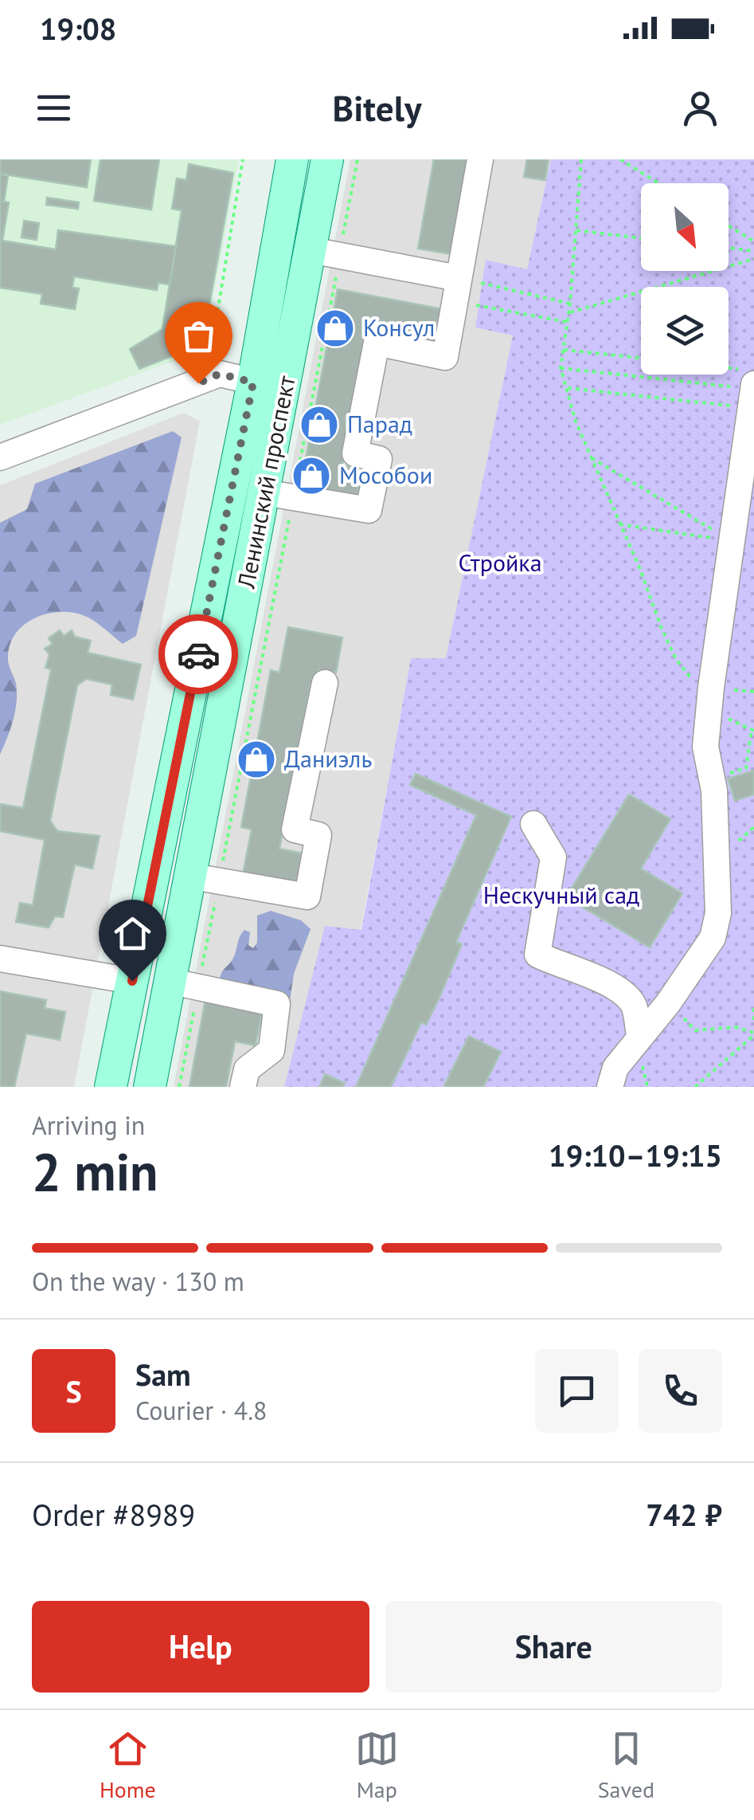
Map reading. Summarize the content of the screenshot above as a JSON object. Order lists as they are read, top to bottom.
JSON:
{
  "streets": {
    "main road": ["Ленинский проспект"]
  },
  "parks": ["Стройка", "Нескучный сад"],
  "places": {
    "shop": [
      "Консул",
      "Парад",
      "Мособои",
      "Даниэль"
    ]
  },
  "north": "bottom right",
  "page": {
    "status": "19:08",
    "header": "Bitely",
    "heading": ["2 min", "Arriving in", "19:10–19:15"],
    "panel": [
      "Sam",
      "Courier · 4.8",
      "Order #8989",
      "742 ₽"
    ],
    "bar": "On the way · 130 m",
    "round": "S",
    "buttons": ["Help", "Share"],
    "tabs": ["Home", "Map", "Saved"]
  }
}
